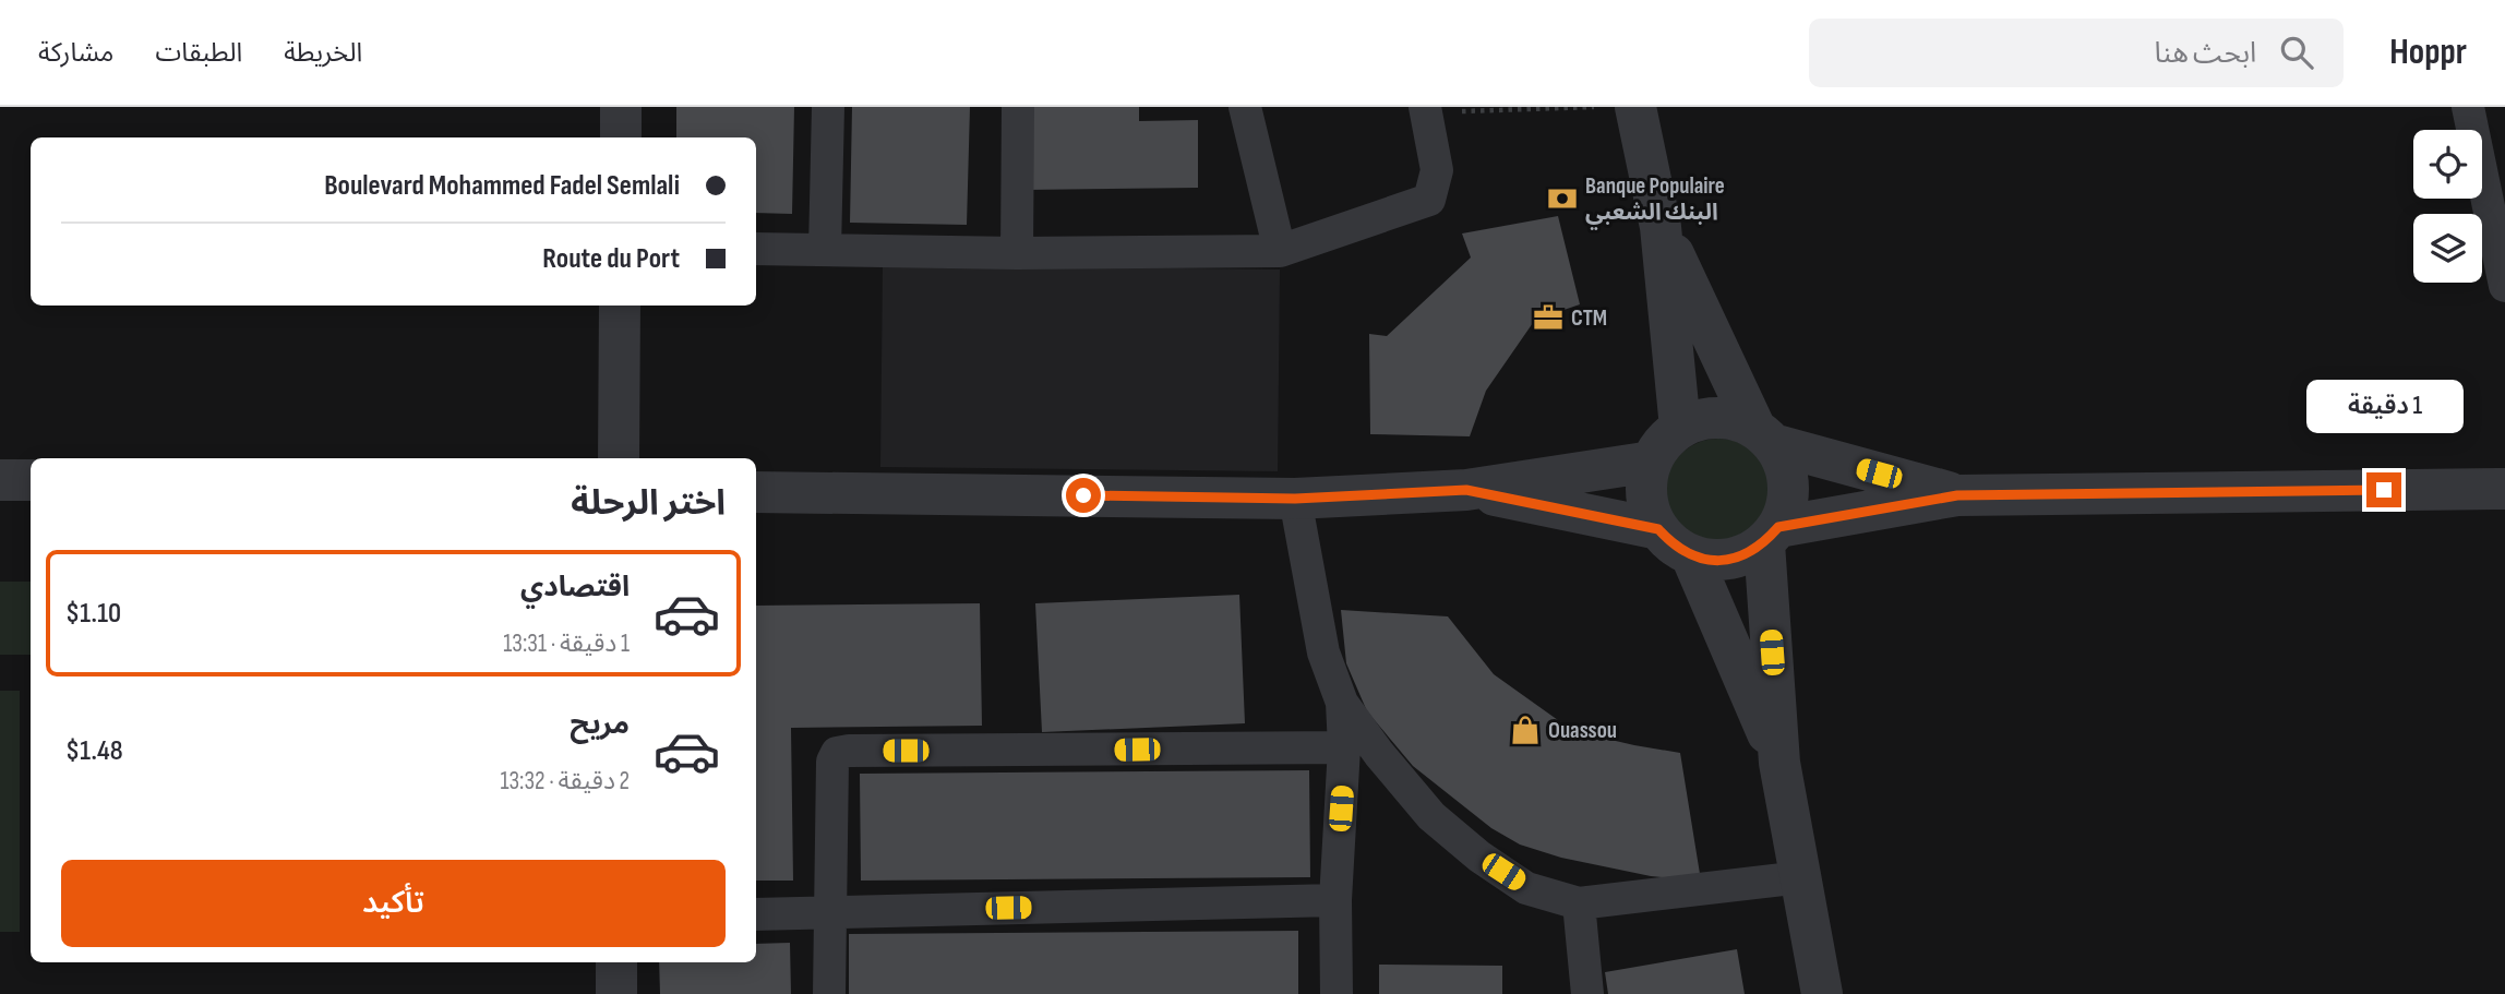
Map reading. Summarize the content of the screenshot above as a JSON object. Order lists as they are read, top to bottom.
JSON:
{
  "places": {
    "bank": ["Banque Populaire البنك الشعبي"],
    "office": ["CTM"],
    "shop": ["Ouassou"]
  },
  "page": {
    "header": "Hoppr",
    "search": "ابحث هنا",
    "nav": ["الخريطة", "الطبقات", "مشاركة"],
    "banner": ["Boulevard Mohammed Fadel Semlali", "Route du Port"],
    "bubble": "1 دقيقة",
    "heading": "اختر الرحلة",
    "list": [
      {
        "name": "اقتصادي",
        "note": "1 دقيقة · 13:31",
        "value": "$1.10"
      },
      {
        "name": "مريح",
        "note": "2 دقيقة · 13:32",
        "value": "$1.48"
      }
    ],
    "buttons": "تأكيد"
  }
}
